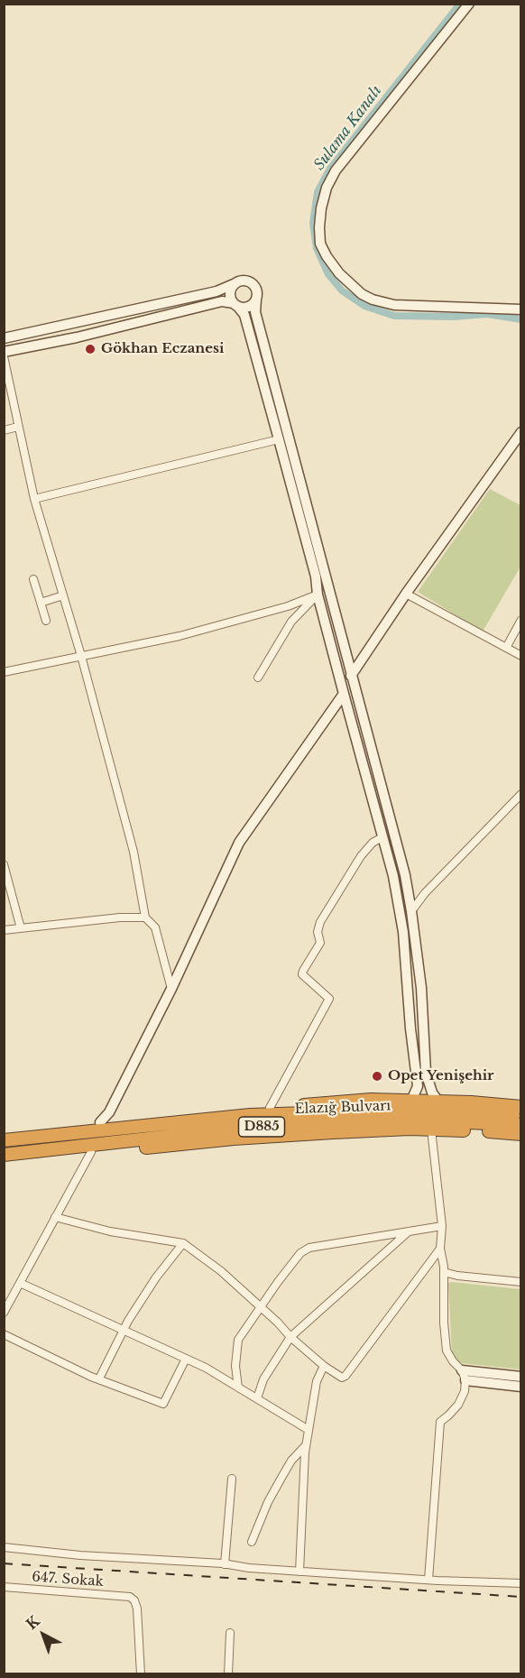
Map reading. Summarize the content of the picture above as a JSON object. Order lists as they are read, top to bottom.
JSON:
{
  "streets": {
    "highway": ["Elazığ Bulvarı", "D885"],
    "street": ["647. Sokak"]
  },
  "water": ["Sulama Kanalı"],
  "places": ["Gökhan Eczanesi", "Opet Yenişehir"],
  "north": "top left"
}
